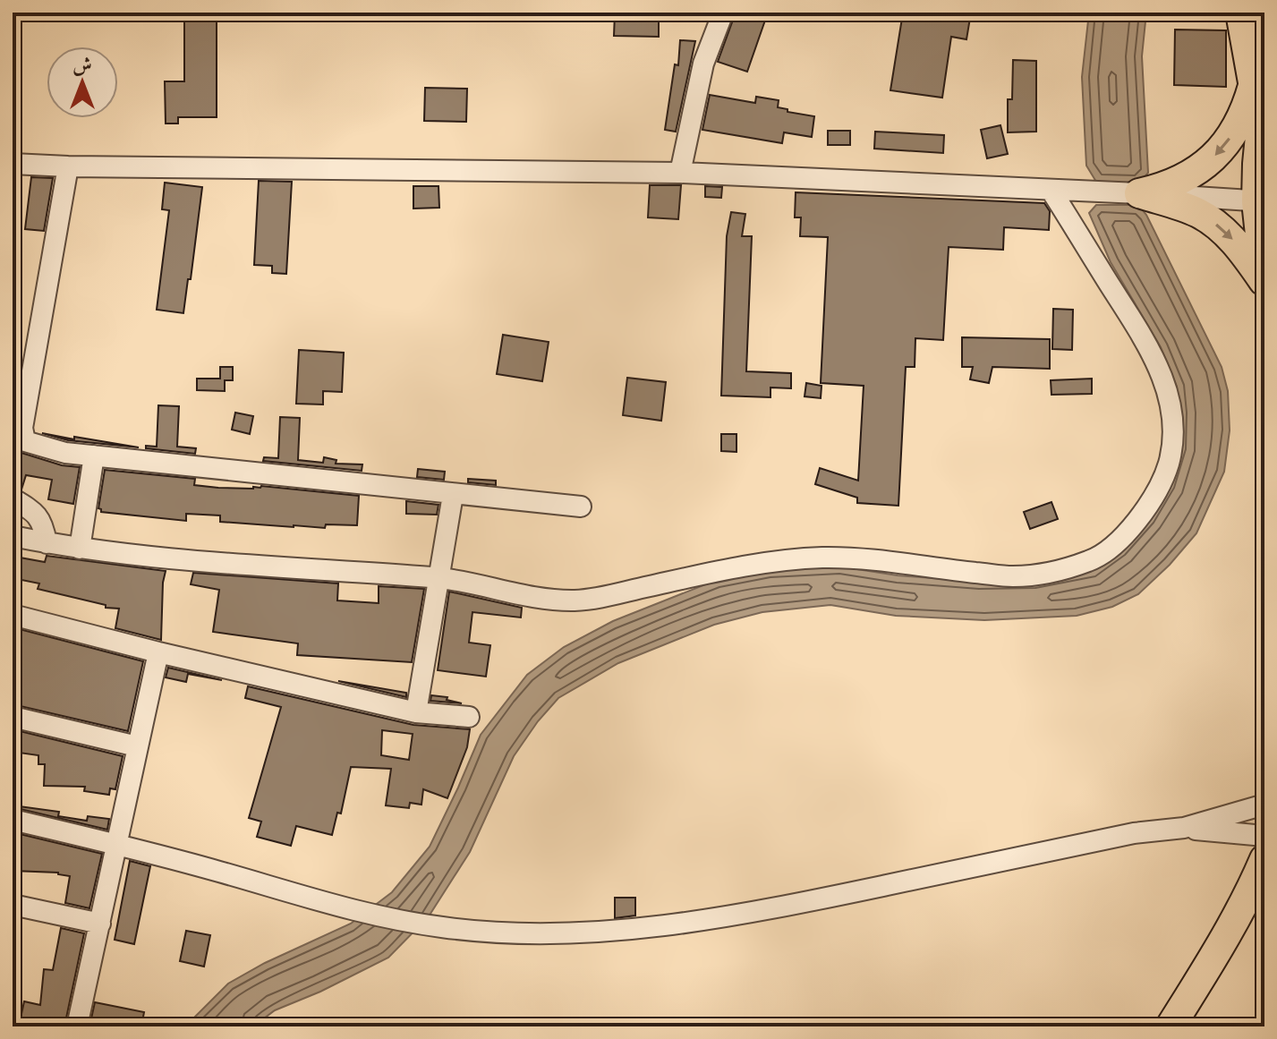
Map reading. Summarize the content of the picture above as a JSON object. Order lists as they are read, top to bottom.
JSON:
{
  "north": "top"
}
